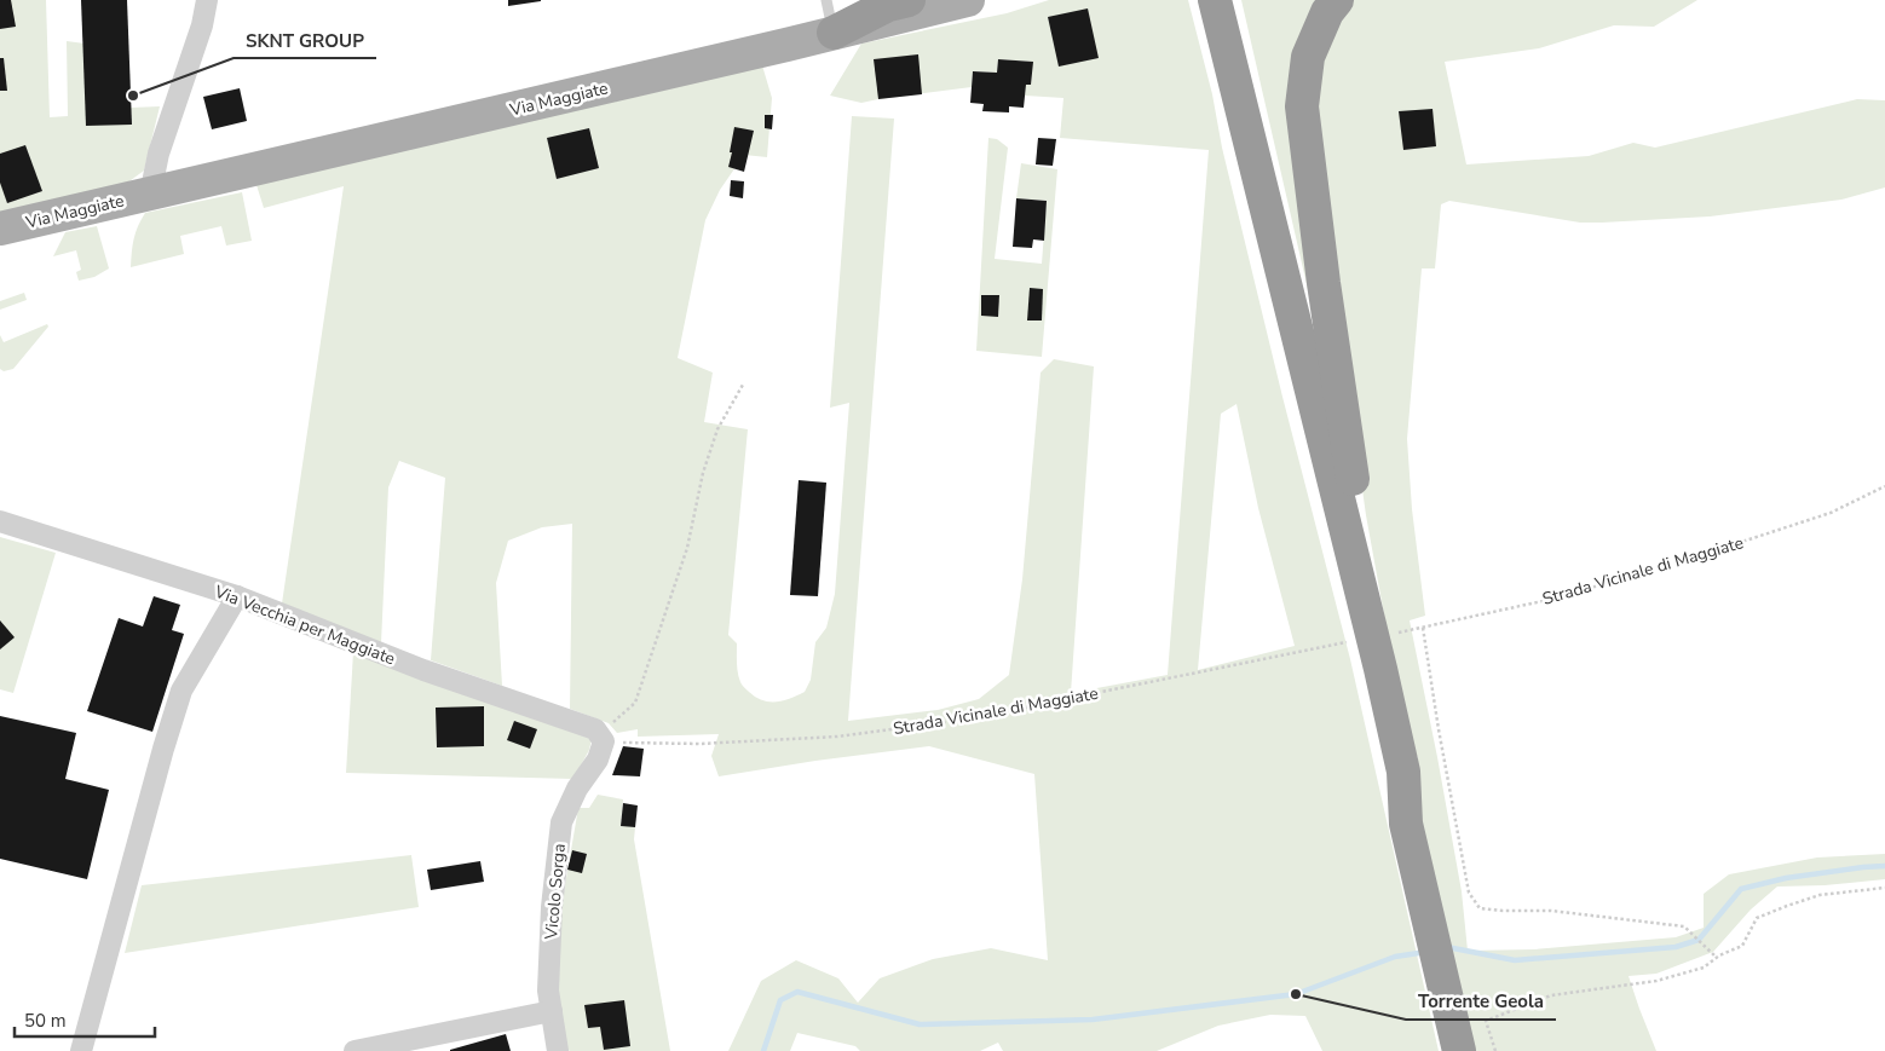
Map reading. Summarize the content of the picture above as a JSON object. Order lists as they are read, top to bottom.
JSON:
{
  "streets": {
    "main road": ["Via Maggiate"],
    "street": ["Via Vecchia per Maggiate", "Vicolo Sorga"],
    "path": ["Strada Vicinale di Maggiate"]
  },
  "crossings": [
    ["Strada Vicinale di Maggiate", "Via Vecchia per Maggiate"],
    ["Strada Vicinale di Maggiate", "Vicolo Sorga"],
    ["Via Vecchia per Maggiate", "Vicolo Sorga"]
  ],
  "places": ["SKNT GROUP", "Torrente Geola"],
  "scale_bar": "50 m"
}
